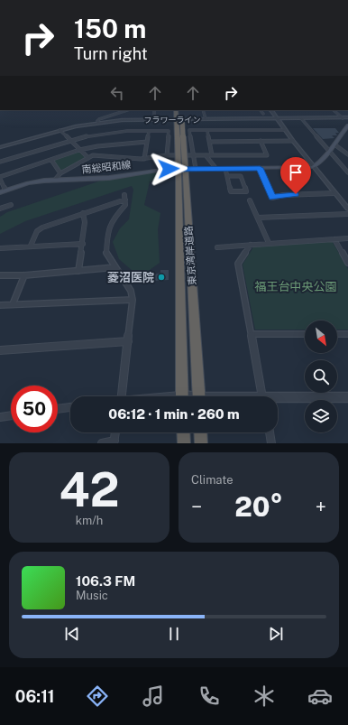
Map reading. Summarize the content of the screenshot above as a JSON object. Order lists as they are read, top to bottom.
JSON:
{
  "streets": {
    "highway": ["東京湾岸道路"],
    "main road": ["南総昭和線"],
    "street": ["フラワーライン"]
  },
  "crossings": [
    ["フラワーライン", "東京湾岸道路"]
  ],
  "parks": ["福王台中央公園"],
  "places": ["菱沼医院"],
  "north": "bottom right",
  "page": {
    "turn": ["150 m", "Turn right"],
    "limit": "50",
    "trip": "06:12 · 1 min · 260 m",
    "tile": [
      ["42", "km/h"],
      "Climate"
    ],
    "heat": ["−", "20°", "+"],
    "song": ["106.3 FM", "Music"],
    "tabs": "06:11"
  }
}
